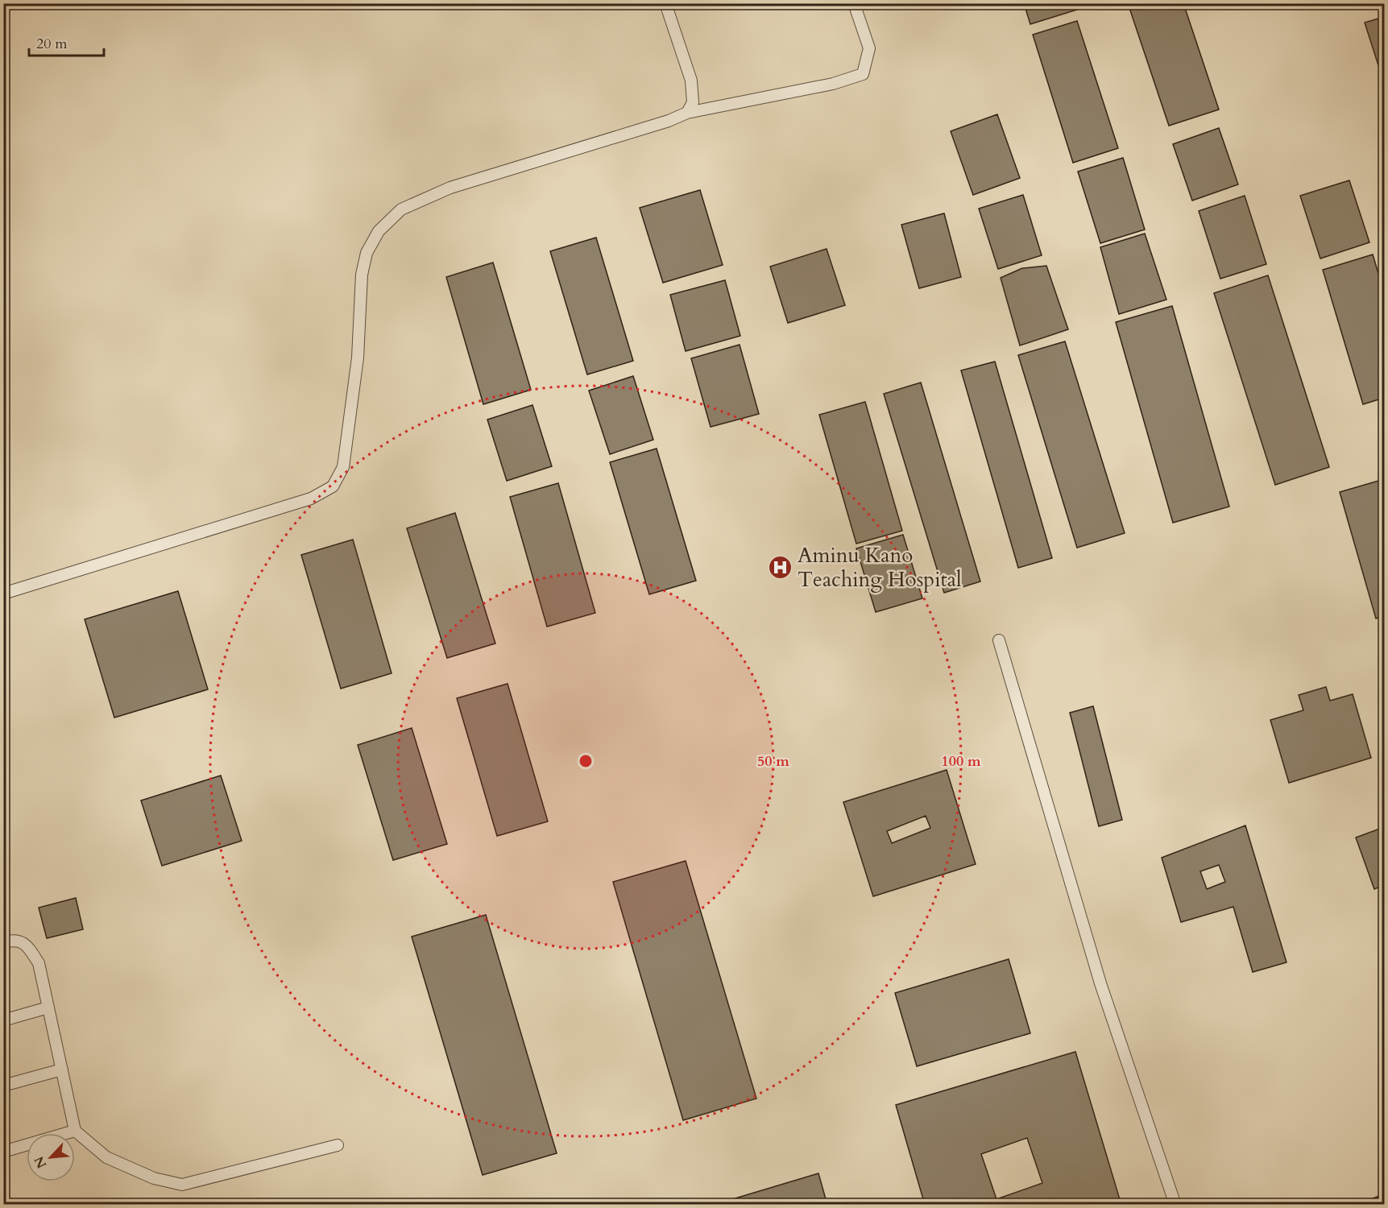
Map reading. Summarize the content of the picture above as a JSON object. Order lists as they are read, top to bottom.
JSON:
{
  "places": {
    "hospital": ["Aminu Kano Teaching Hospital"]
  },
  "scale_bar": "20 m",
  "north": "bottom left",
  "rings": ["50 m", "100 m"]
}
